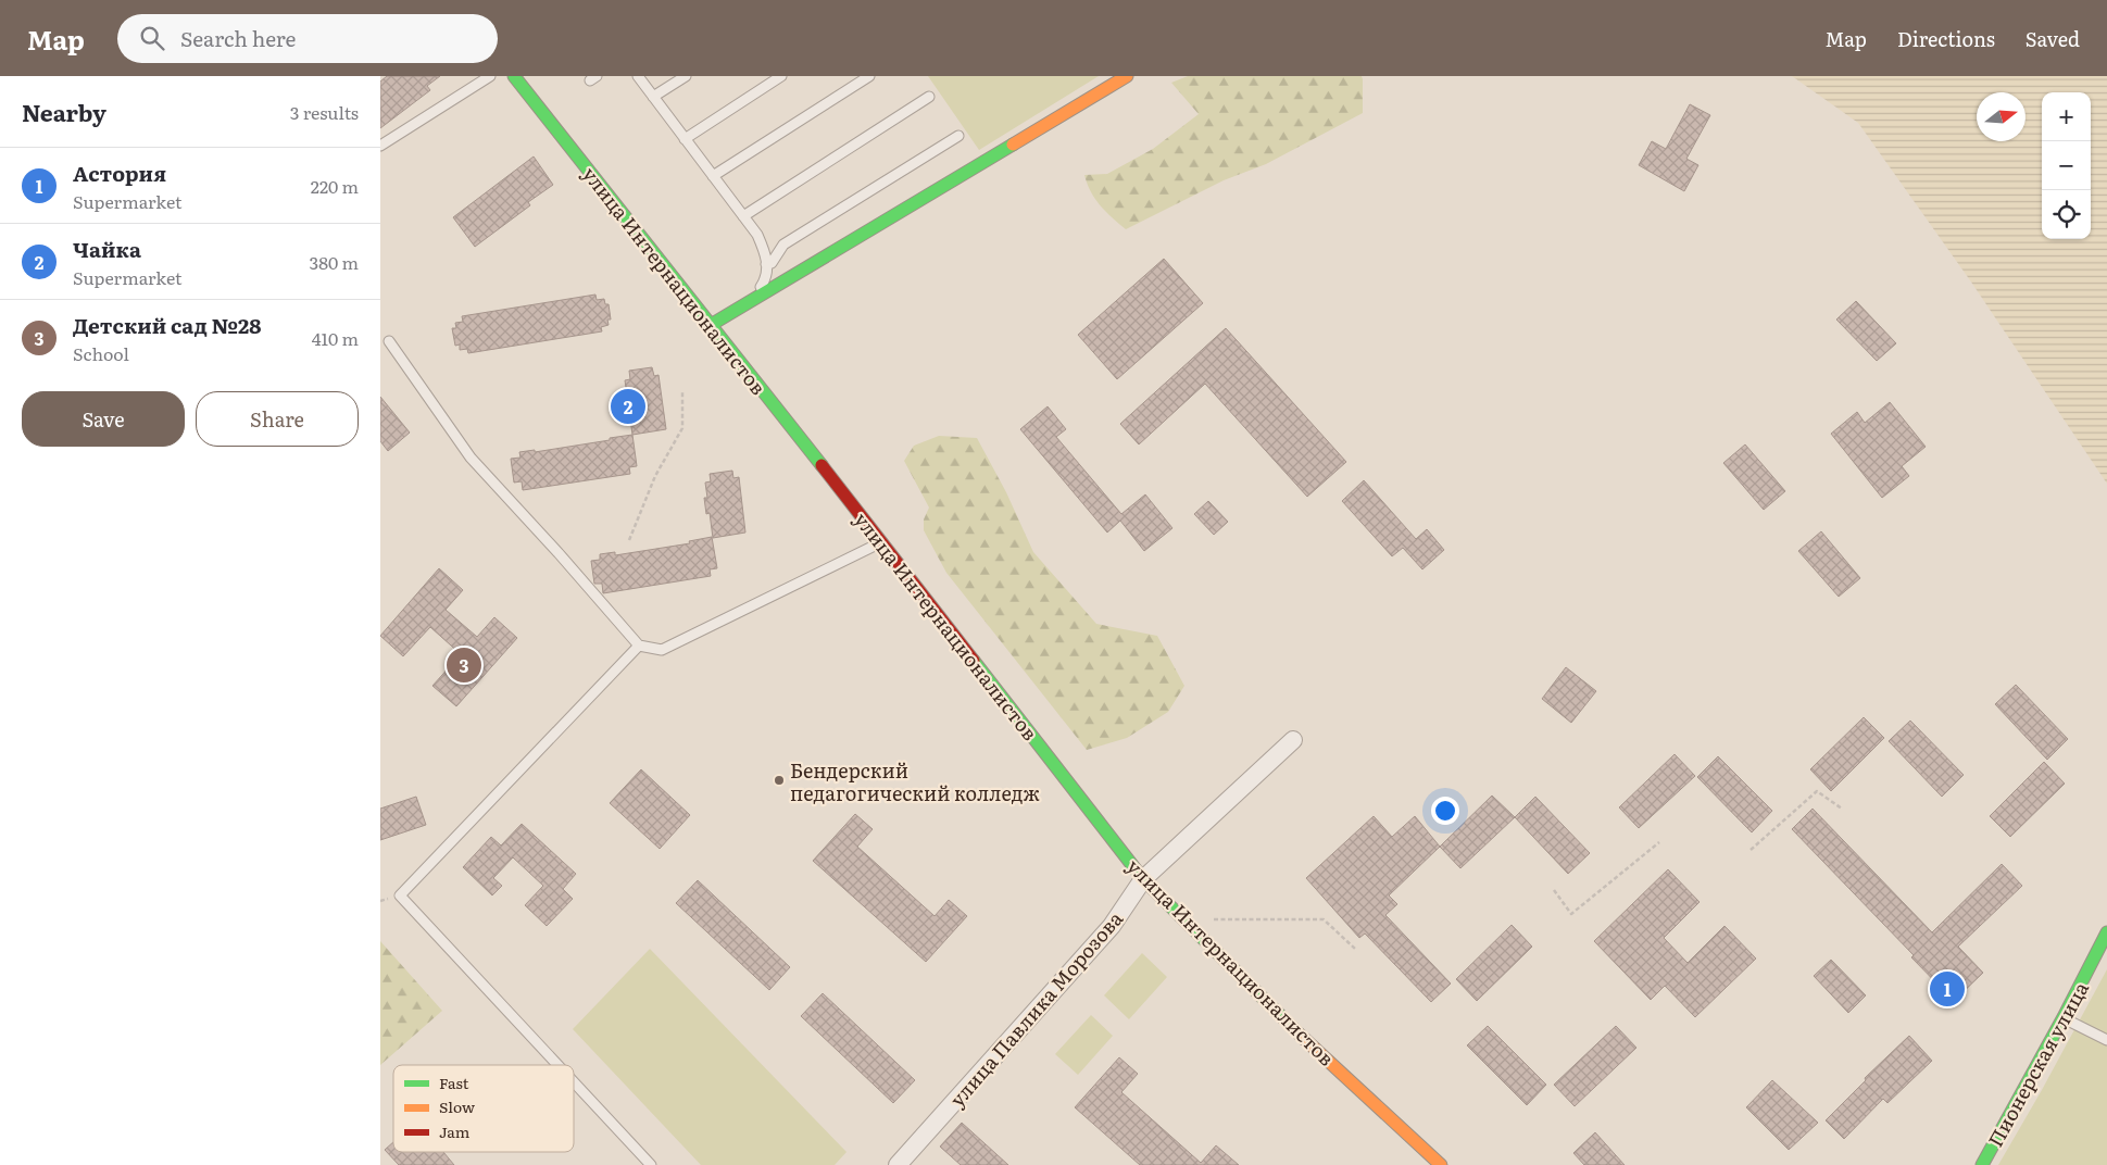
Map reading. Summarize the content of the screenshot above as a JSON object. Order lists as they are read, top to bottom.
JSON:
{
  "streets": {
    "street": ["улица Интернационалистов", "улица Павлика Морозова", "Пионерская улица"]
  },
  "crossings": [
    ["улица Интернационалистов", "улица Павлика Морозова"]
  ],
  "places": ["Бендерский педагогический колледж"],
  "legend": ["Fast", "Slow", "Jam"],
  "north": "right",
  "page": {
    "header": "Map",
    "search": "Search here",
    "nav": ["Map", "Directions", "Saved"],
    "heading": ["Nearby", "3 results"],
    "map_buttons": ["+", "−"],
    "list": [
      {
        "mark": "1",
        "name": "Астория",
        "note": "Supermarket",
        "value": "220 m"
      },
      {
        "mark": "2",
        "name": "Чайка",
        "note": "Supermarket",
        "value": "380 m"
      },
      {
        "mark": "3",
        "name": "Детский сад №28",
        "note": "School",
        "value": "410 m"
      }
    ],
    "buttons": ["Save", "Share"],
    "pins": ["2", "3", "1"]
  }
}
